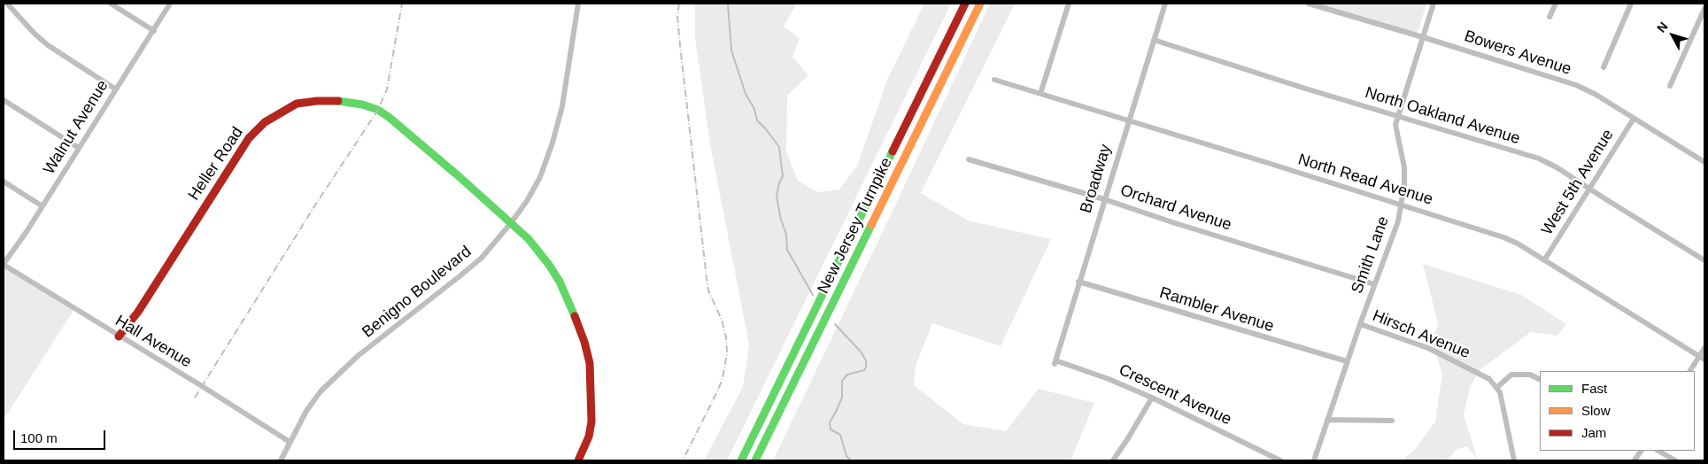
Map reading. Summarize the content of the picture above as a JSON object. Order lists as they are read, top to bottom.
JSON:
{
  "streets": {
    "main road": ["Heller Road", "New Jersey Turnpike"],
    "street": [
      "Bowers Avenue",
      "North Oakland Avenue",
      "Walnut Avenue",
      "Broadway",
      "North Read Avenue",
      "West 5th Avenue",
      "Orchard Avenue",
      "Smith Lane",
      "Benigno Boulevard",
      "Rambler Avenue",
      "Hirsch Avenue",
      "Hall Avenue",
      "Crescent Avenue"
    ]
  },
  "crossings": [
    ["Bowers Avenue", "West 5th Avenue"],
    ["Bowers Avenue", "Smith Lane"],
    ["North Oakland Avenue", "Broadway"],
    ["North Oakland Avenue", "West 5th Avenue"],
    ["North Oakland Avenue", "Smith Lane"],
    ["Walnut Avenue", "Hall Avenue"],
    ["Heller Road", "Benigno Boulevard"],
    ["Heller Road", "Hall Avenue"],
    ["Broadway", "North Read Avenue"],
    ["Broadway", "Orchard Avenue"],
    ["Broadway", "Rambler Avenue"],
    ["Broadway", "Crescent Avenue"],
    ["North Read Avenue", "West 5th Avenue"],
    ["North Read Avenue", "Smith Lane"],
    ["Orchard Avenue", "Smith Lane"],
    ["Smith Lane", "Rambler Avenue"],
    ["Smith Lane", "Hirsch Avenue"],
    ["Benigno Boulevard", "Hall Avenue"]
  ],
  "legend": ["Fast", "Slow", "Jam"],
  "scale_bar": "100 m",
  "north": "top left"
}
